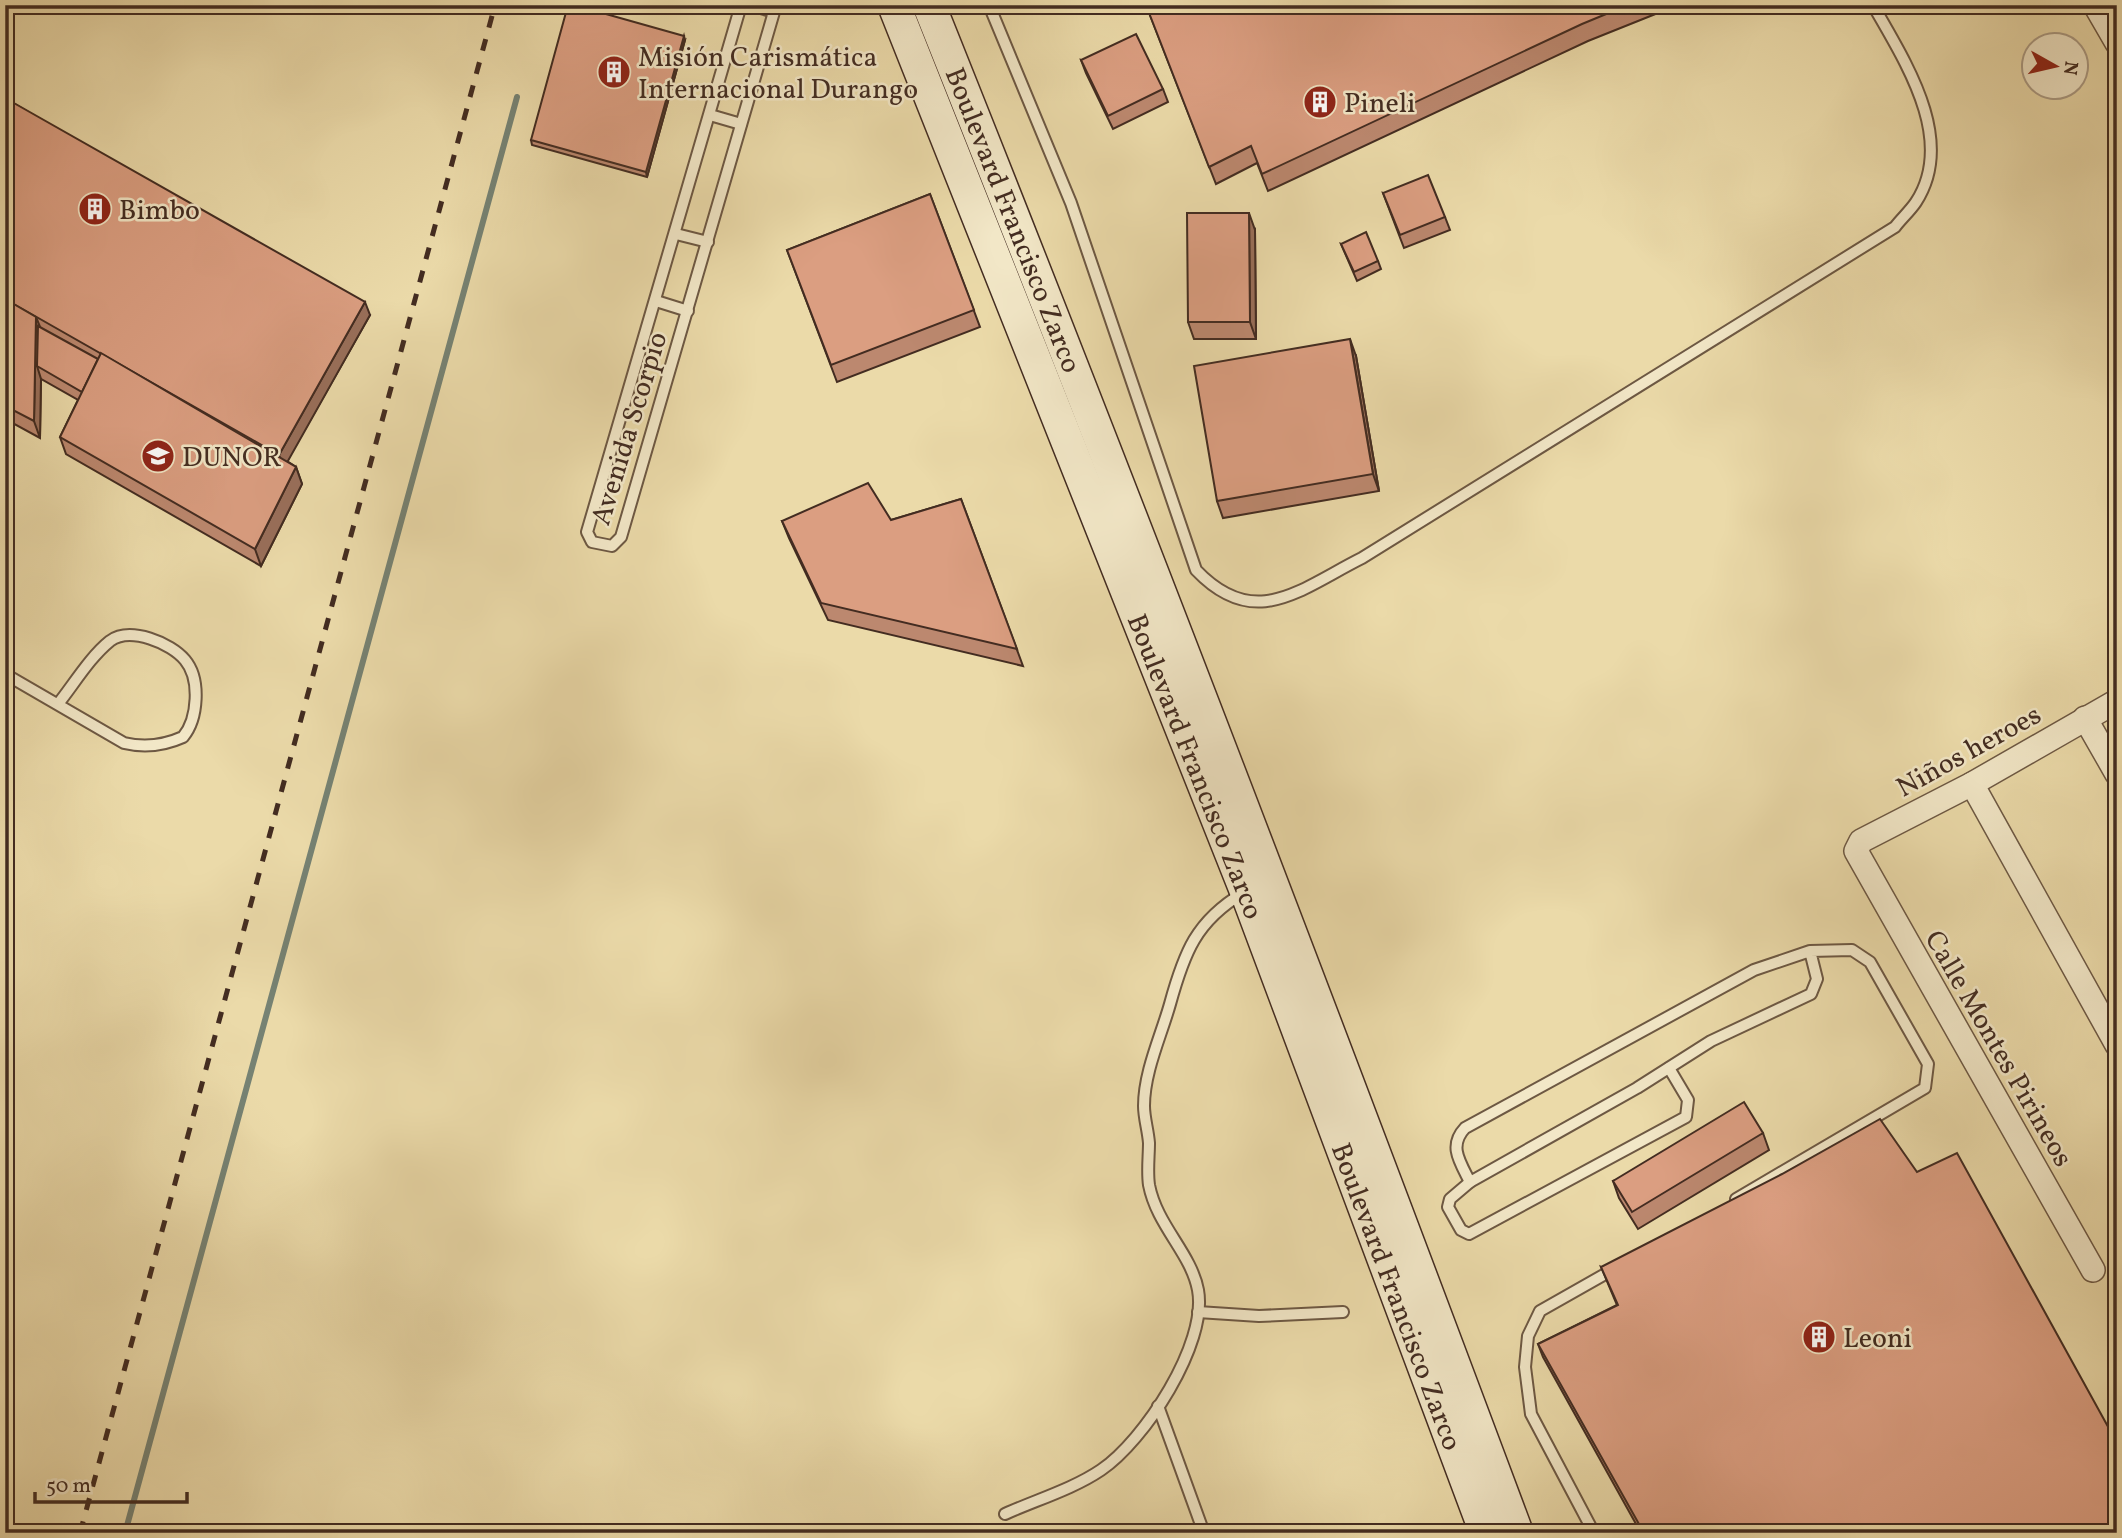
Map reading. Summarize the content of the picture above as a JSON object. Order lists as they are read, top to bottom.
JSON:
{
  "streets": {
    "main road": ["Boulevard Francisco Zarco"],
    "street": ["Niños heroes", "Calle Montes Pirineos"],
    "lane": ["Avenida Scorpio"]
  },
  "crossings": [
    ["Niños heroes", "Calle Montes Pirineos"]
  ],
  "places": {
    "building": [
      "Misión Carismática Internacional Durango",
      "Pineli",
      "Bimbo",
      "Leoni"
    ],
    "school or university": ["DUNOR"]
  },
  "scale_bar": "50 m",
  "north": "right"
}
